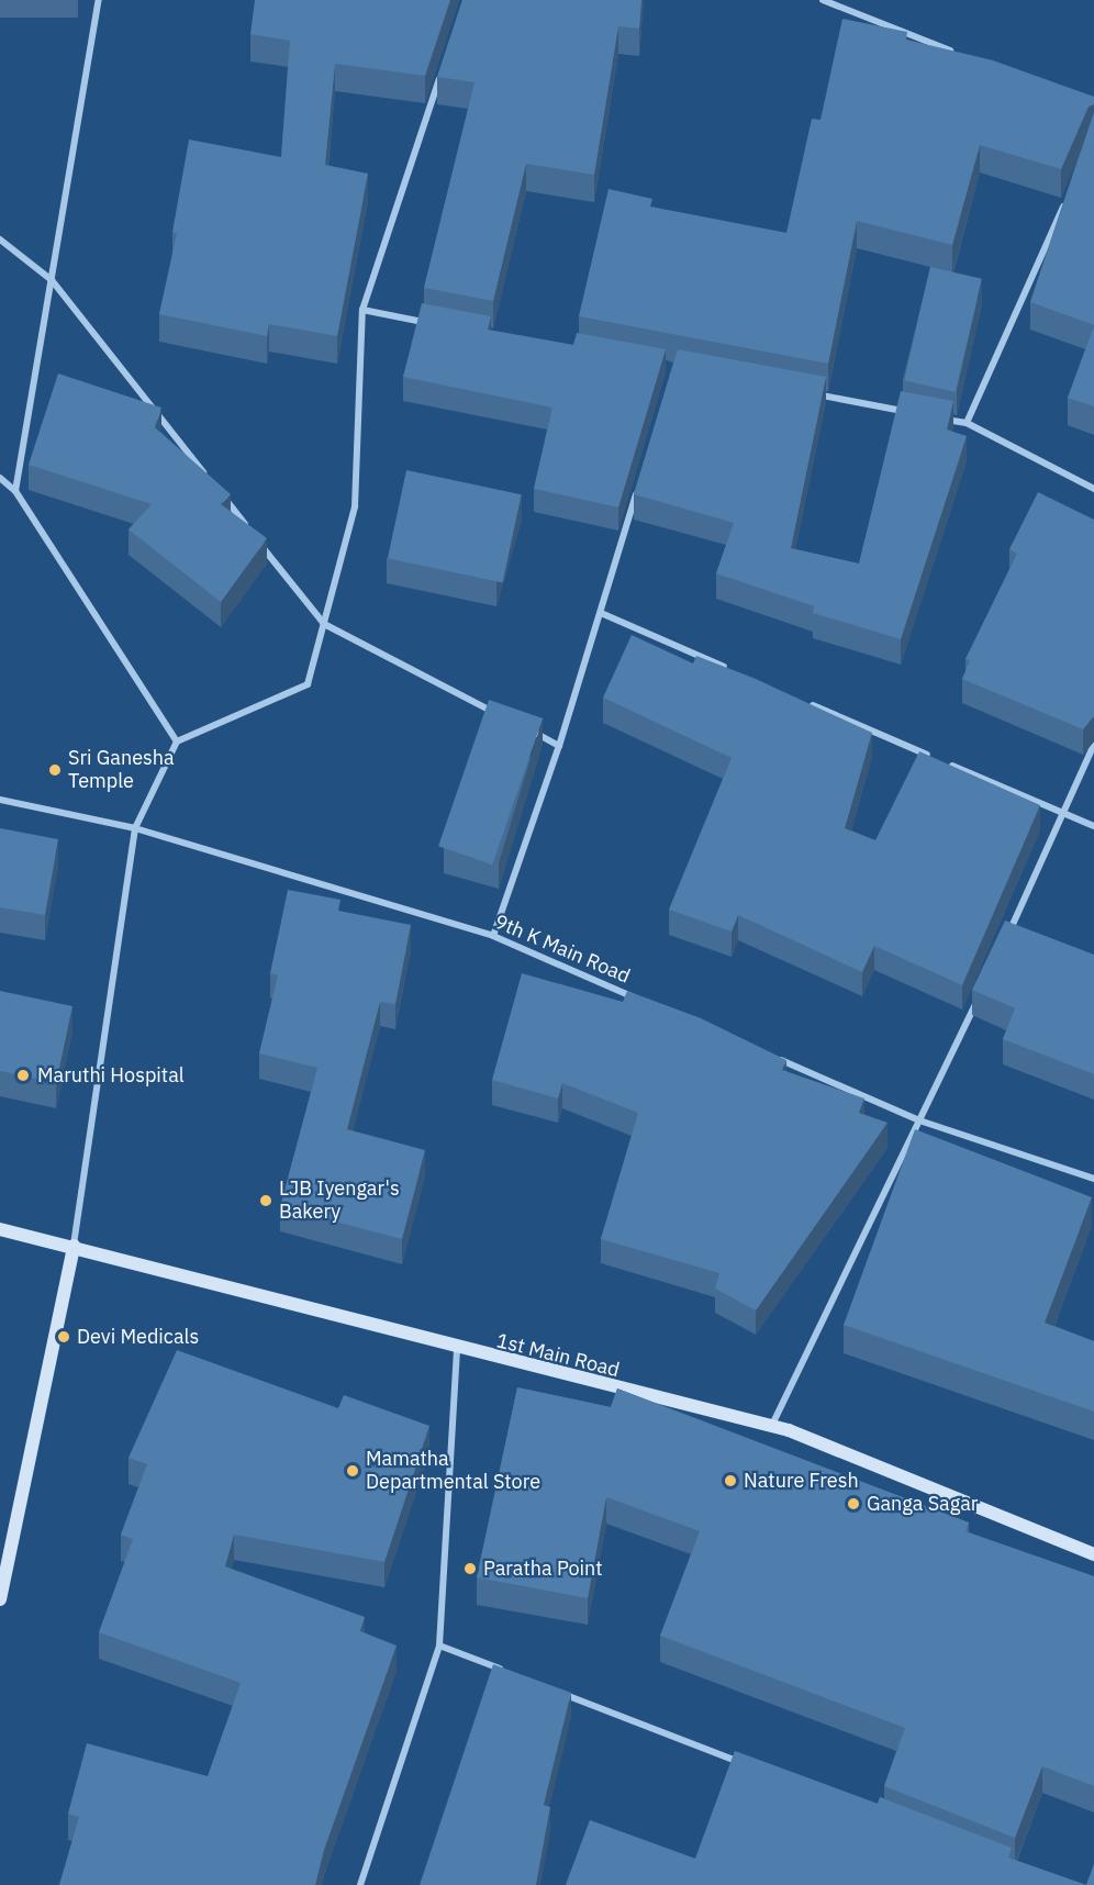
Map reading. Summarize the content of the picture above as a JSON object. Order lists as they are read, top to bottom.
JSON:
{
  "streets": {
    "street": ["9th K Main Road", "1st Main Road"]
  },
  "places": [
    "Sri Ganesha Temple",
    "Maruthi Hospital",
    "LJB Iyengar's Bakery",
    "Devi Medicals",
    "Mamatha Departmental Store",
    "Nature Fresh",
    "Ganga Sagar",
    "Paratha Point"
  ]
}
